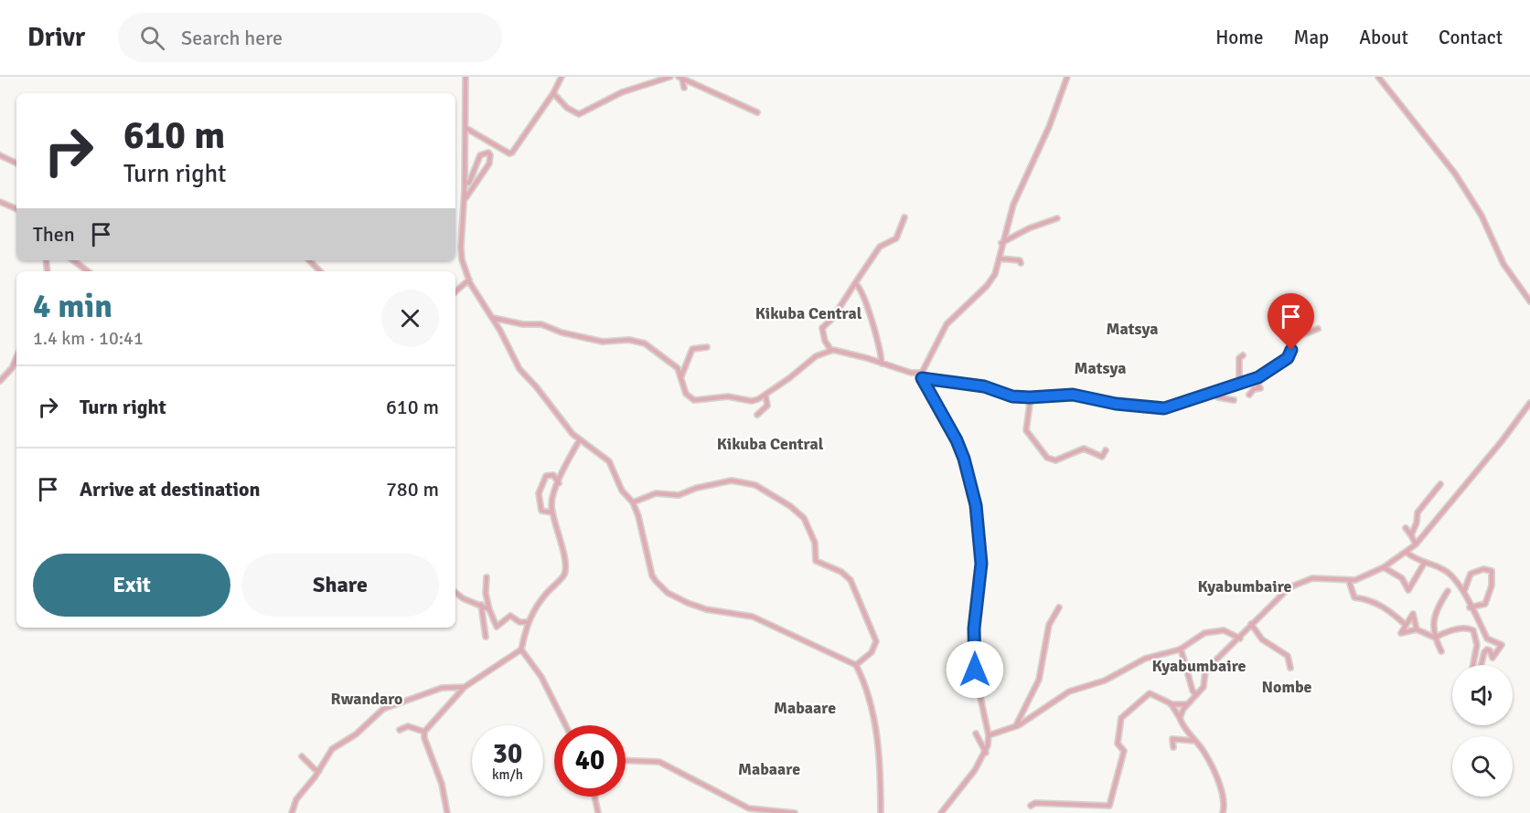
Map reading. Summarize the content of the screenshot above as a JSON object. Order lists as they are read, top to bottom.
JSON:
{
  "districts": [
    "Kikuba Central",
    "Matsya",
    "Matsya",
    "Kikuba Central",
    "Kyabumbaire",
    "Kyabumbaire",
    "Nombe",
    "Rwandaro",
    "Mabaare",
    "Mabaare"
  ],
  "page": {
    "header": "Drivr",
    "search": "Search here",
    "nav": [
      "Home",
      "Map",
      "About",
      "Contact"
    ],
    "turn": ["610 m", "Turn right"],
    "then": "Then",
    "heading": ["4 min", "1.4 km · 10:41"],
    "list": [
      {
        "name": "Turn right",
        "value": "610 m"
      },
      {
        "name": "Arrive at destination",
        "value": "780 m"
      }
    ],
    "buttons": ["Exit", "Share"],
    "speed": "30 km/h",
    "limit": "40"
  }
}
